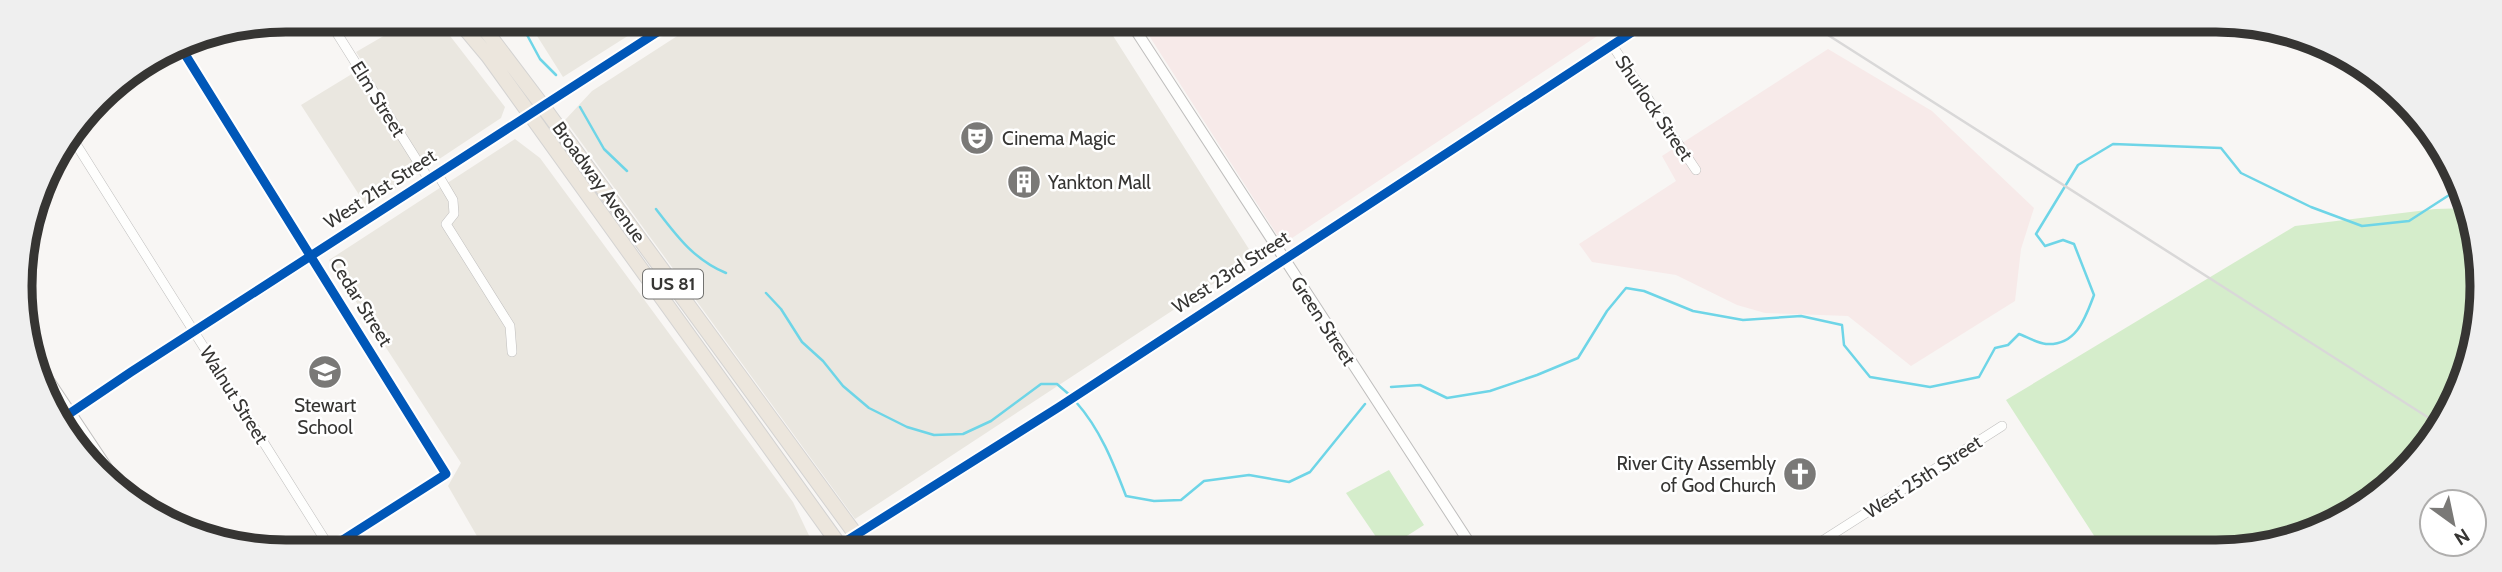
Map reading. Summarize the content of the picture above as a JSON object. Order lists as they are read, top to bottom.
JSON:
{
  "streets": {
    "highway": ["Broadway Avenue", "US 81"],
    "street": [
      "Elm Street",
      "Shurlock Street",
      "West 21st Street",
      "West 23rd Street",
      "Cedar Street",
      "Green Street",
      "Walnut Street",
      "West 25th Street"
    ]
  },
  "crossings": [
    ["Elm Street", "West 21st Street"],
    ["Shurlock Street", "West 23rd Street"],
    ["Broadway Avenue", "West 21st Street"],
    ["Broadway Avenue", "West 23rd Street"],
    ["West 21st Street", "Cedar Street"],
    ["West 21st Street", "Walnut Street"],
    ["West 23rd Street", "Green Street"]
  ],
  "places": {
    "theatre": ["Cinema Magic"],
    "building": ["Yankton Mall"],
    "school or university": ["Stewart School"],
    "church": ["River City Assembly of God Church"]
  },
  "north": "bottom right"
}
